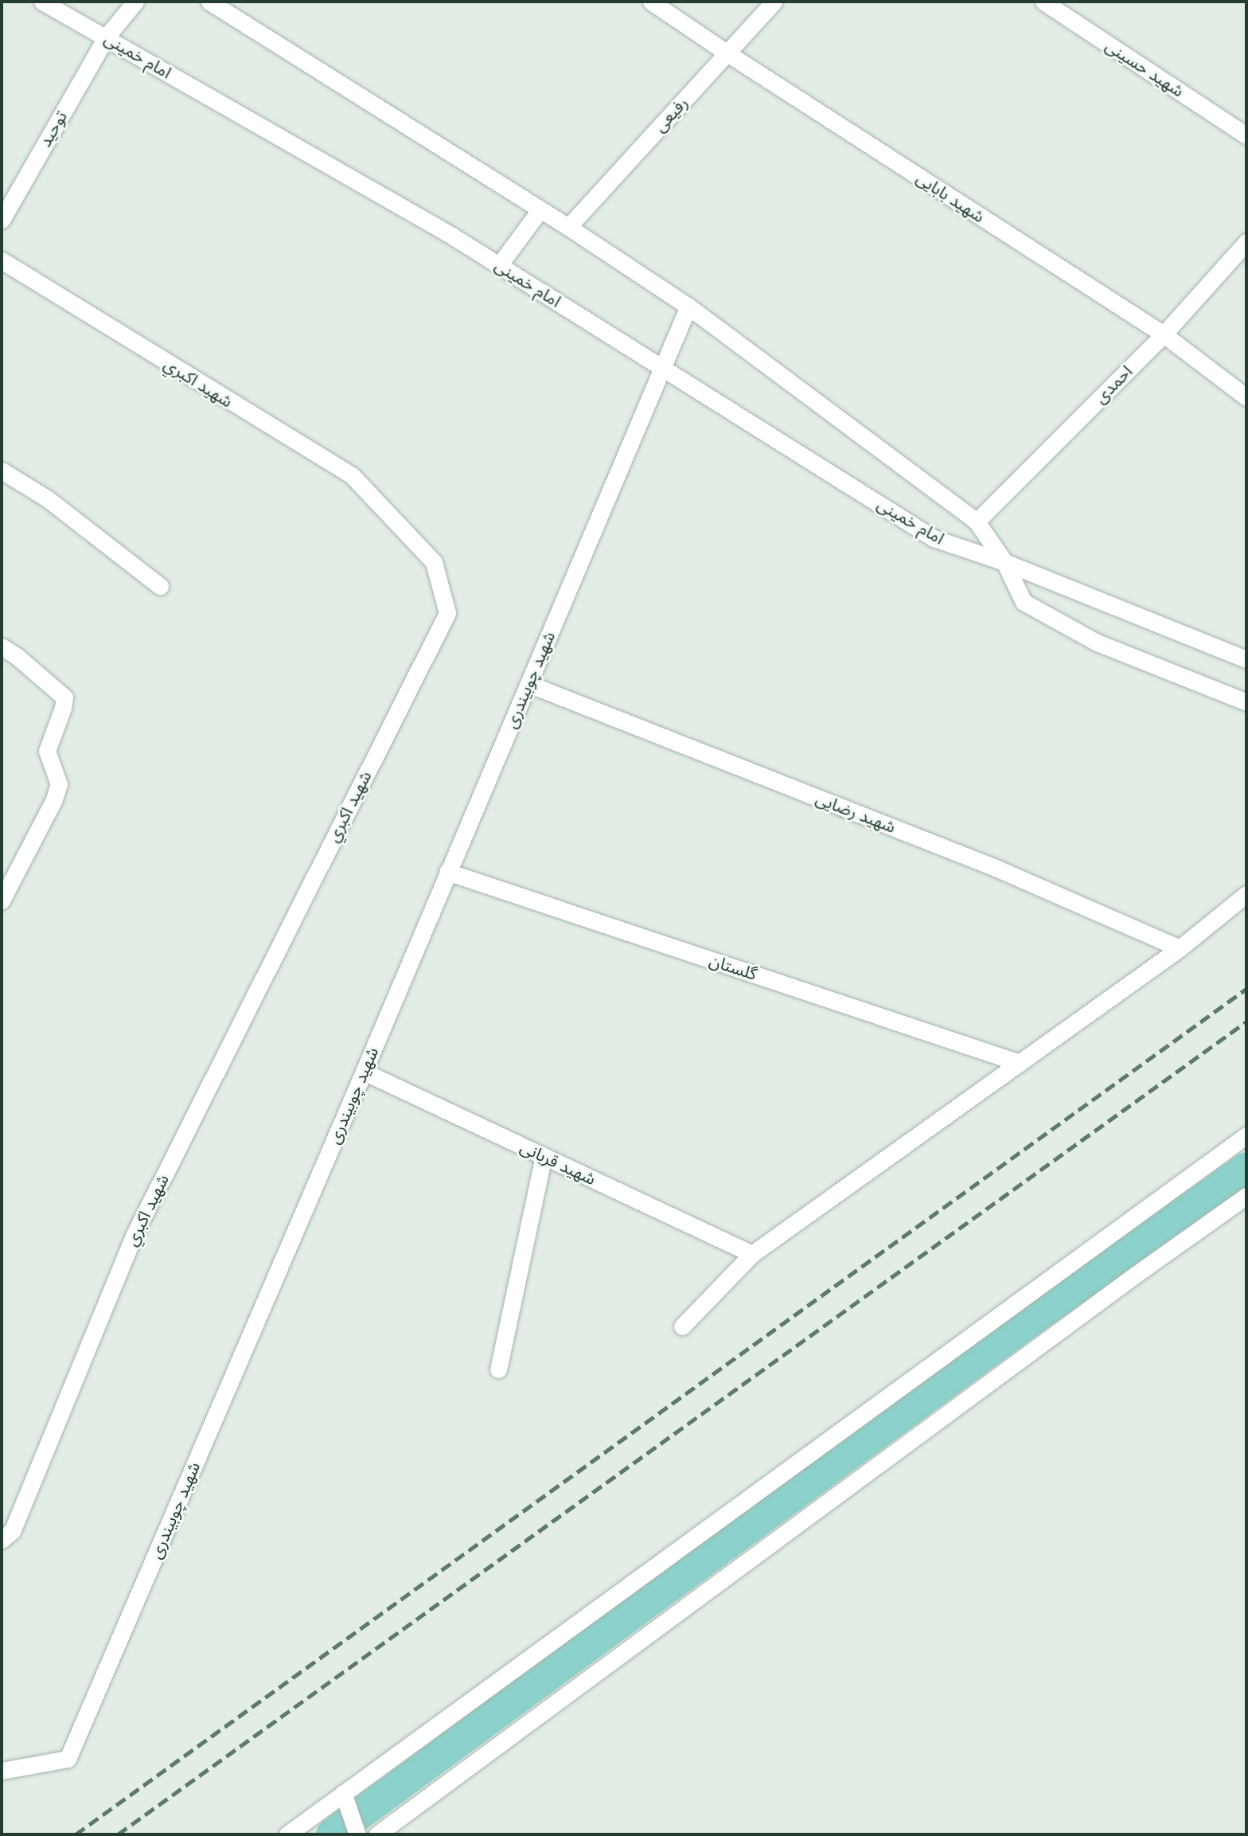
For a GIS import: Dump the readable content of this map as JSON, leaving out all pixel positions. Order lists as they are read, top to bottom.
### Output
{
  "streets": {
    "street": [
      "امام خمینی",
      "شهید حسینی",
      "رفیعی",
      "توحید",
      "شهید بابایی",
      "شهيد اکبري",
      "احمدی",
      "شهید چوبیندری",
      "شهید رضایی",
      "گلستان",
      "شهید قربانی"
    ]
  },
  "crossings": [
    ["امام خمینی", "رفیعی"],
    ["امام خمینی", "توحید"],
    ["امام خمینی", "احمدی"],
    ["امام خمینی", "شهید چوبیندری"],
    ["رفیعی", "شهید بابایی"],
    ["شهید بابایی", "احمدی"],
    ["شهید چوبیندری", "شهید رضایی"],
    ["شهید چوبیندری", "گلستان"],
    ["شهید چوبیندری", "شهید قربانی"]
  ]
}
